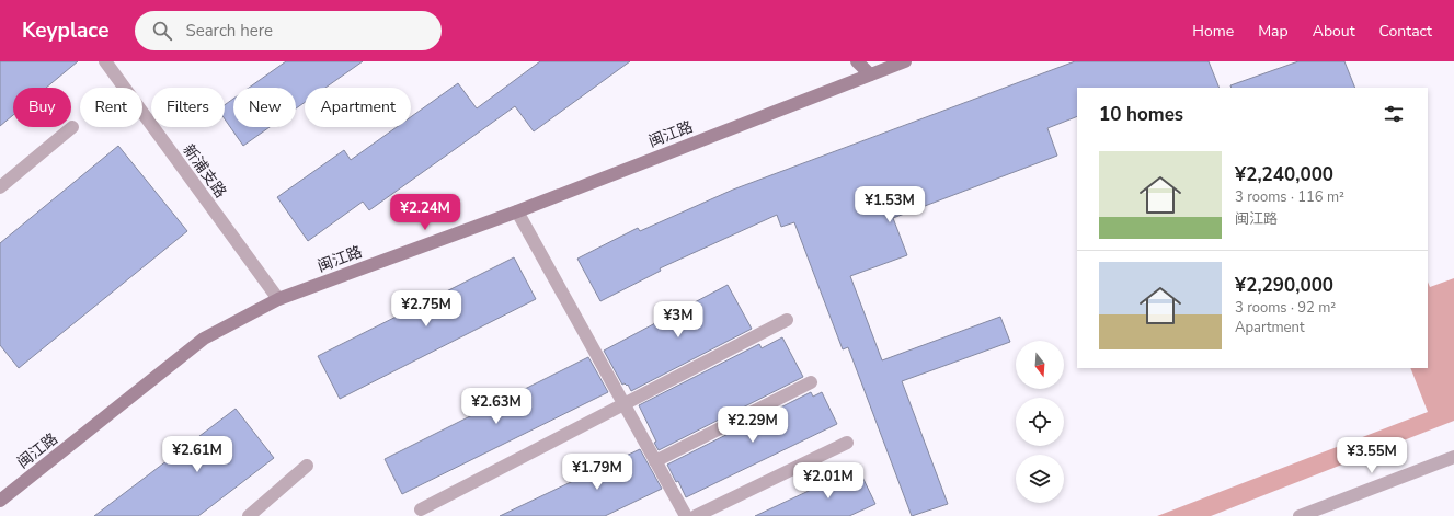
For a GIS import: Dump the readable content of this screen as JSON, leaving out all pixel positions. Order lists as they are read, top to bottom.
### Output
{
  "streets": {
    "street": ["闽江路", "新浦支路"]
  },
  "crossings": [
    ["闽江路", "新浦支路"]
  ],
  "north": "bottom",
  "page": {
    "header": "Keyplace",
    "search": "Search here",
    "nav": [
      "Home",
      "Map",
      "About",
      "Contact"
    ],
    "chip": [
      "Buy",
      "Rent",
      "Filters",
      "New",
      "Apartment"
    ],
    "heading": "10 homes",
    "list": [
      {
        "name": "¥2,240,000",
        "note": "3 rooms · 116 m² · 闽江路"
      },
      {
        "name": "¥2,290,000",
        "note": "3 rooms · 92 m² · Apartment"
      }
    ],
    "price": [
      "¥1.53M",
      "¥2.24M",
      "¥2.75M",
      "¥3M",
      "¥2.63M",
      "¥2.29M",
      "¥2.61M",
      "¥3.55M",
      "¥1.79M",
      "¥2.01M"
    ]
  }
}
